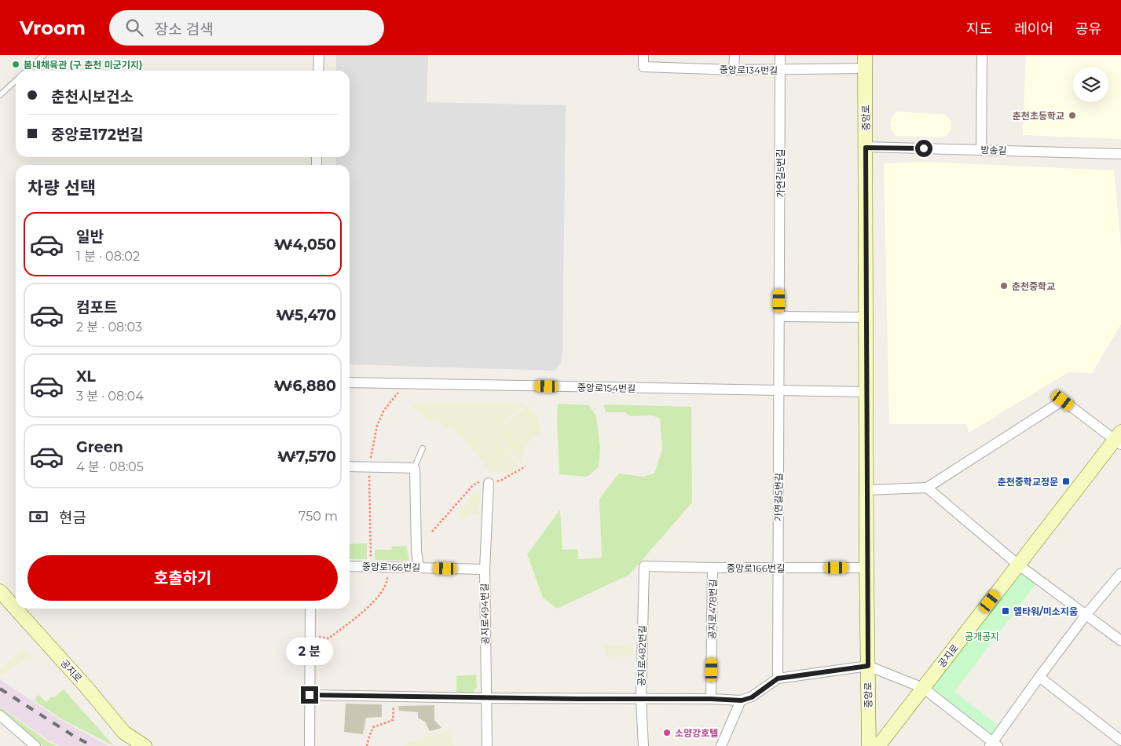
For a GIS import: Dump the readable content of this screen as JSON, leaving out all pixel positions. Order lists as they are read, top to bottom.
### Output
{
  "streets": {
    "street": [
      "중앙로134번길",
      "중앙로",
      "방송길",
      "가연길5번길",
      "중앙로154번길",
      "중앙로166번길",
      "공지로478번길",
      "공지로494번길",
      "공지로482번길",
      "공지로"
    ]
  },
  "crossings": [
    ["중앙로134번길", "중앙로"],
    ["중앙로134번길", "가연길5번길"],
    ["중앙로", "방송길"],
    ["중앙로", "중앙로154번길"],
    ["중앙로", "중앙로166번길"],
    ["가연길5번길", "중앙로154번길"],
    ["가연길5번길", "중앙로166번길"],
    ["중앙로166번길", "공지로478번길"],
    ["중앙로166번길", "공지로494번길"],
    ["중앙로166번길", "공지로482번길"]
  ],
  "parks": ["공개공지"],
  "places": {
    "other": [
      "봄내채육관 (구 춘천 미군기지)",
      "춘천초등학교",
      "춘천중학교",
      "소양강호텔"
    ],
    "transit": ["춘천중학교정문", "엘타워/미소지움"]
  },
  "page": {
    "header": "Vroom",
    "search": "장소 검색",
    "nav": ["지도", "레이어", "공유"],
    "banner": ["춘천시보건소", "중앙로172번길"],
    "heading": "차량 선택",
    "list": [
      {
        "name": "일반",
        "note": "1 분 · 08:02",
        "value": "₩4,050"
      },
      {
        "name": "컴포트",
        "note": "2 분 · 08:03",
        "value": "₩5,470"
      },
      {
        "name": "XL",
        "note": "3 분 · 08:04",
        "value": "₩6,880"
      },
      {
        "name": "Green",
        "note": "4 분 · 08:05",
        "value": "₩7,570"
      }
    ],
    "pay": ["현금", "750 m"],
    "buttons": "호출하기",
    "bubble": "2 분"
  }
}
